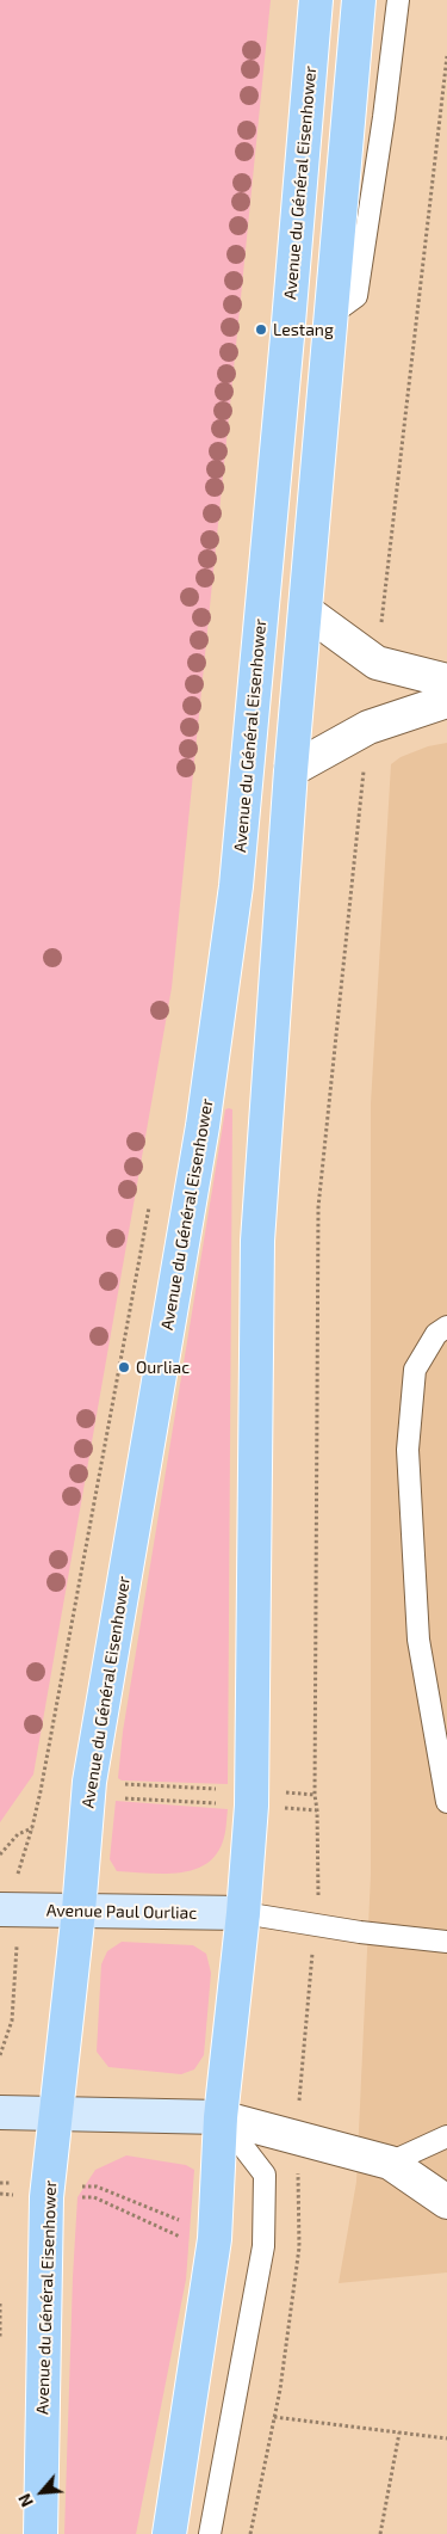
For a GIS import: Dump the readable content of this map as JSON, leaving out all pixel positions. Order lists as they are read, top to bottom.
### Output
{
  "streets": {
    "main road": ["Avenue du Général Eisenhower", "Avenue Paul Ourliac"]
  },
  "crossings": [
    ["Avenue du Général Eisenhower", "Avenue Paul Ourliac"]
  ],
  "places": ["Lestang", "Ourliac"],
  "north": "bottom left"
}
